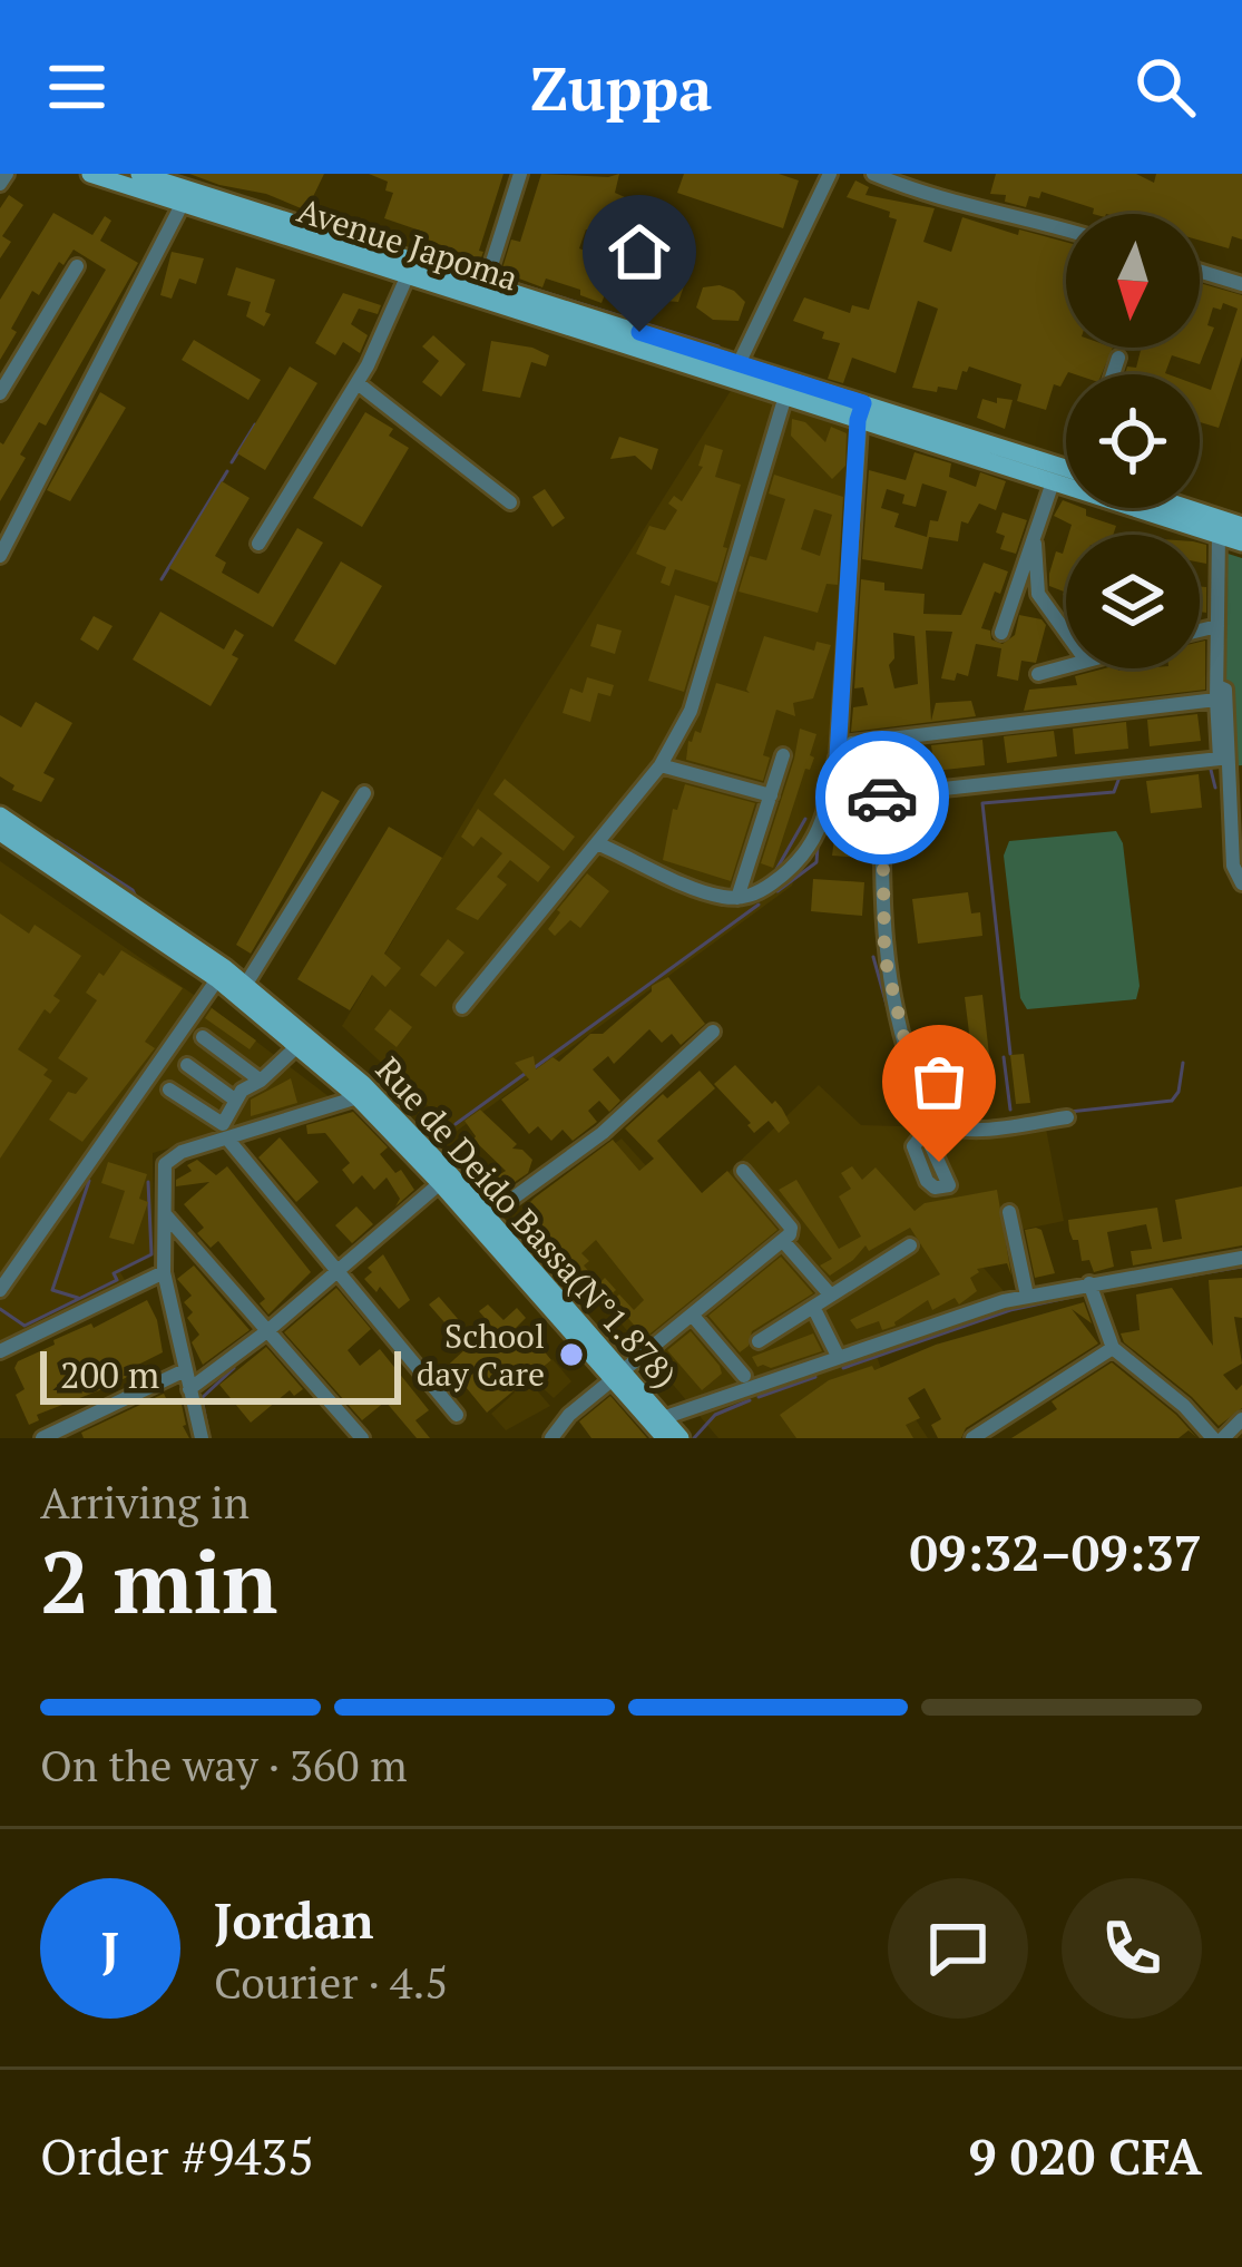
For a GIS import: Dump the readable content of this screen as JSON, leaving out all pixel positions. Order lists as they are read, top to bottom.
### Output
{
  "streets": {
    "main road": ["Avenue Japoma", "Rue de Deido Bassa(N°1.878)"]
  },
  "places": ["School day Care"],
  "scale_bar": "200 m",
  "north": "bottom",
  "page": {
    "header": "Zuppa",
    "scale": "200 m",
    "heading": ["2 min", "Arriving in", "09:32–09:37"],
    "panel": [
      "Jordan",
      "Courier · 4.5",
      "Order #9435",
      "9 020 CFA"
    ],
    "bar": "On the way · 360 m",
    "round": "J"
  }
}
